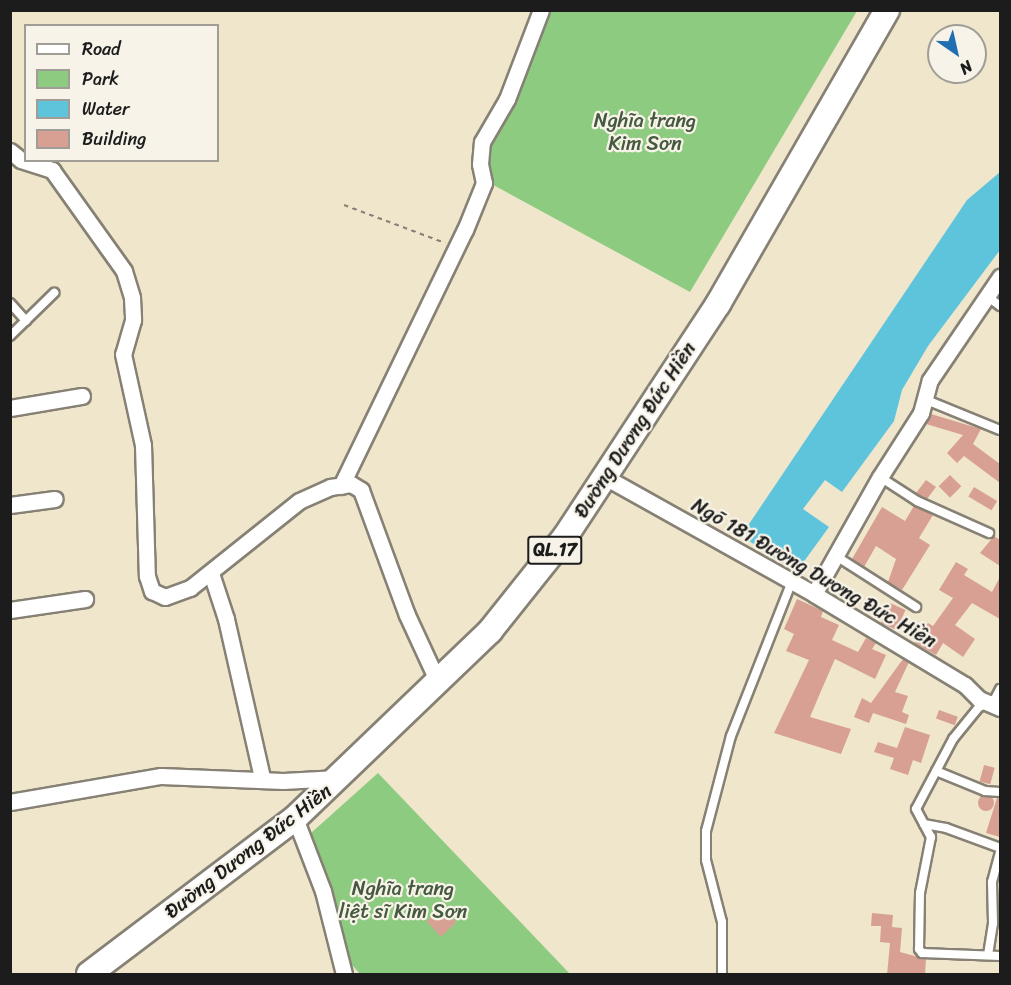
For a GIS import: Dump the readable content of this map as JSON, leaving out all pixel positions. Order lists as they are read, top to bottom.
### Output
{
  "streets": {
    "highway": ["Đường Dương Đức Hiền", "QL.17"],
    "street": ["Ngõ 181 Đường Dương Đức Hiền"]
  },
  "crossings": [
    ["Đường Dương Đức Hiền", "Ngõ 181 Đường Dương Đức Hiền"]
  ],
  "parks": ["Nghĩa trang Kim Sơn", "Nghĩa trang liệt sĩ Kim Sơn"],
  "legend": [
    "Road",
    "Park",
    "Water",
    "Building"
  ],
  "north": "bottom right"
}
